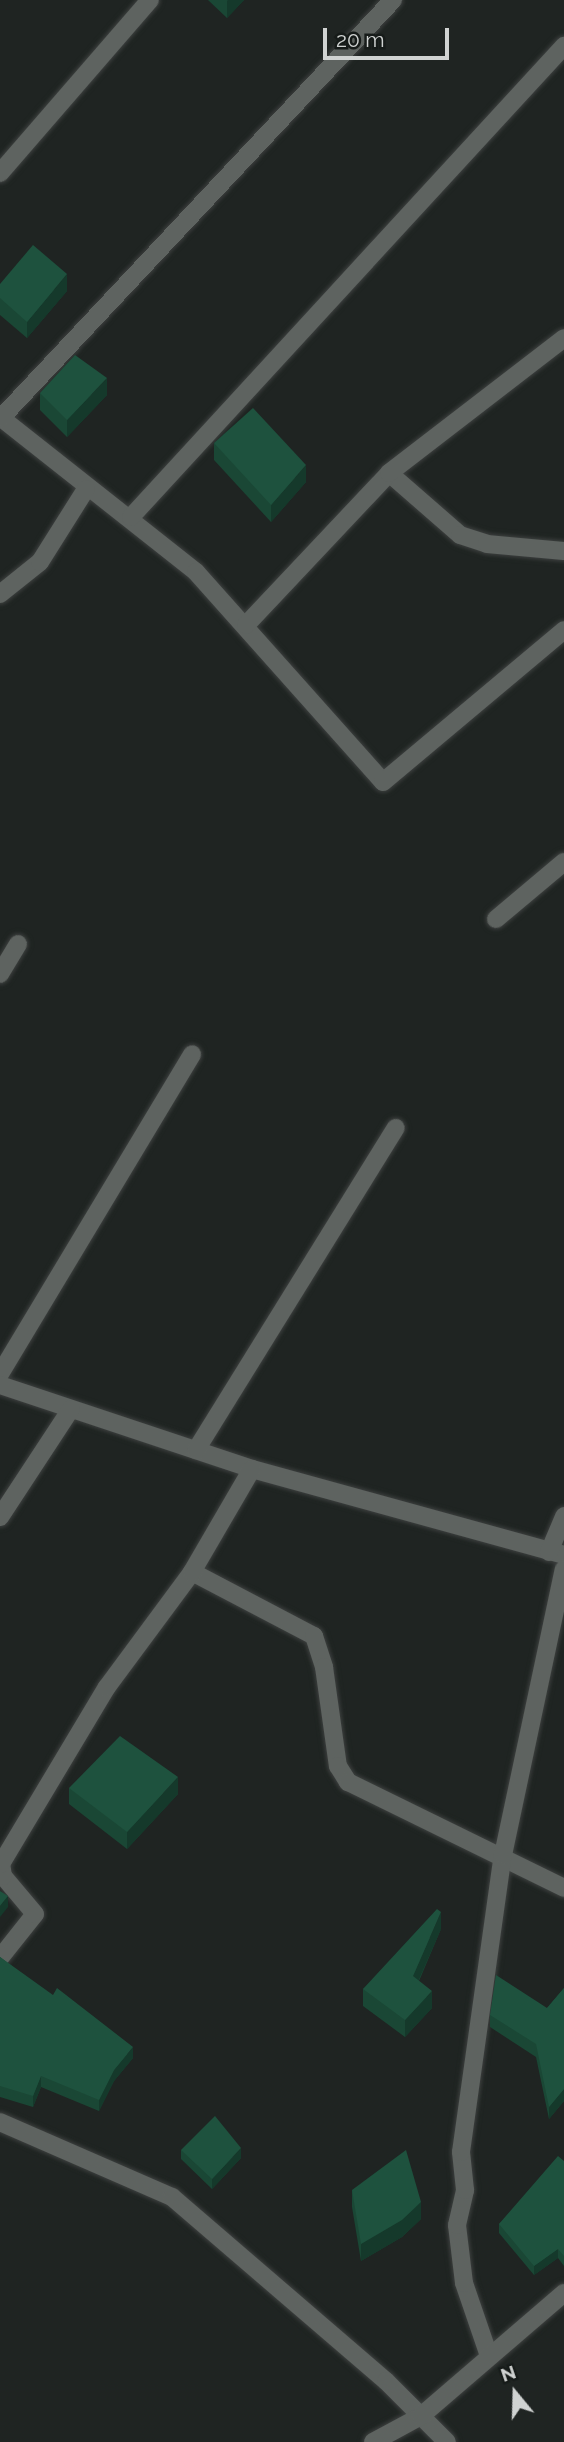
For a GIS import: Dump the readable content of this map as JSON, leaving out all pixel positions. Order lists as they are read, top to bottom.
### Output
{
  "scale_bar": "20 m",
  "north": "top"
}
